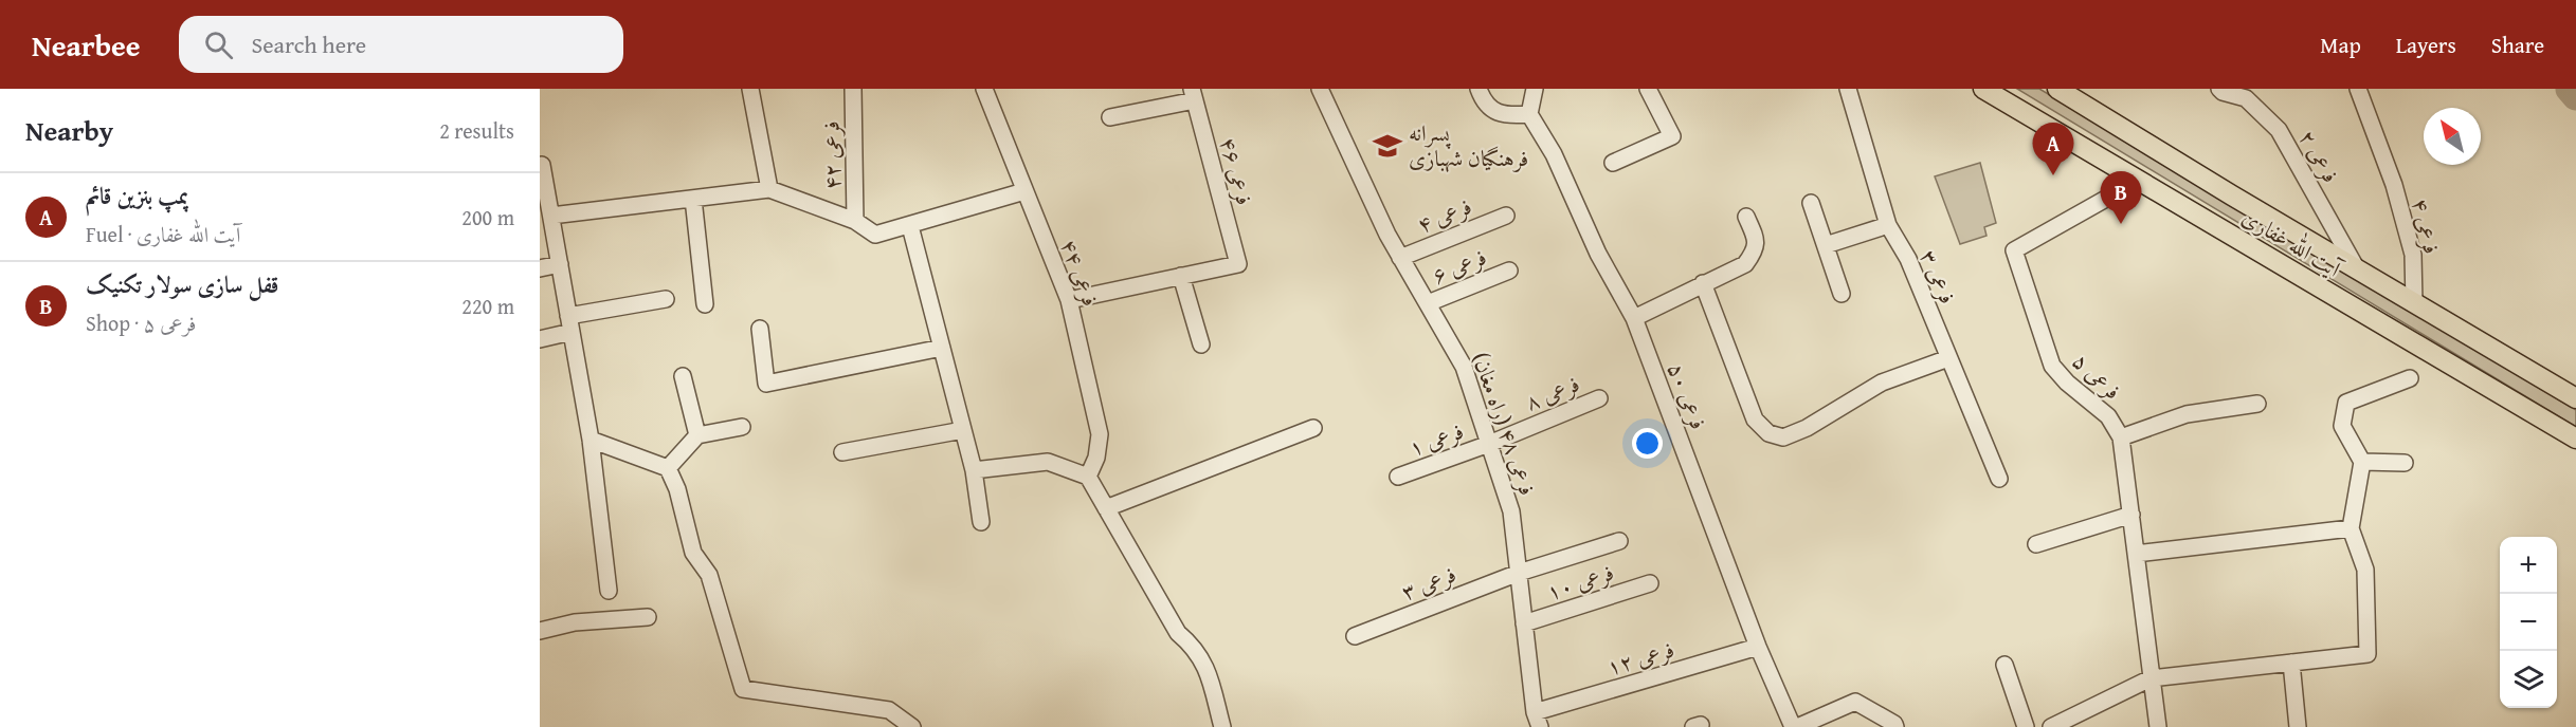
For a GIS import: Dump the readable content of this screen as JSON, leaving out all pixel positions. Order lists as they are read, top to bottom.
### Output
{
  "streets": {
    "main road": ["آیت الله غفاری"],
    "street": [
      "فرعی ۴۲",
      "فرعی ۲",
      "فرعی ۴۶",
      "فرعی ۴",
      "فرعی ۶",
      "فرعی ۴۴",
      "فرعی ۳",
      "فرعی ۵",
      "فرعی ۸",
      "فرعی ۵۰",
      "فرعی ۴۸ (راه مغان)",
      "فرعی ۱",
      "فرعی ۱۰",
      "فرعی ۱۲"
    ]
  },
  "crossings": [
    ["فرعی ۲", "آیت الله غفاری"],
    ["فرعی ۴", "آیت الله غفاری"],
    ["فرعی ۴", "فرعی ۴۸ (راه مغان)"],
    ["آیت الله غفاری", "فرعی ۵"],
    ["فرعی ۶", "فرعی ۴۸ (راه مغان)"],
    ["فرعی ۳", "فرعی ۴۸ (راه مغان)"],
    ["فرعی ۸", "فرعی ۴۸ (راه مغان)"],
    ["فرعی ۸", "فرعی ۱"],
    ["فرعی ۵۰", "فرعی ۱۲"],
    ["فرعی ۴۸ (راه مغان)", "فرعی ۱"],
    ["فرعی ۴۸ (راه مغان)", "فرعی ۱۰"],
    ["فرعی ۴۸ (راه مغان)", "فرعی ۱۲"]
  ],
  "places": {
    "school or university": ["پسرانه فرهنگیان شهبازی"]
  },
  "north": "top left",
  "page": {
    "header": "Nearbee",
    "search": "Search here",
    "nav": ["Map", "Layers", "Share"],
    "heading": ["Nearby", "2 results"],
    "pins": ["A", "B"],
    "list": [
      {
        "mark": "A",
        "name": "پمپ بنزین قائم",
        "note": "Fuel · آیت الله غفاری",
        "value": "200 m"
      },
      {
        "mark": "B",
        "name": "قفل سازی سولار تکنیک",
        "note": "Shop · فرعی ۵",
        "value": "220 m"
      }
    ],
    "map_buttons": ["+", "−"]
  }
}
